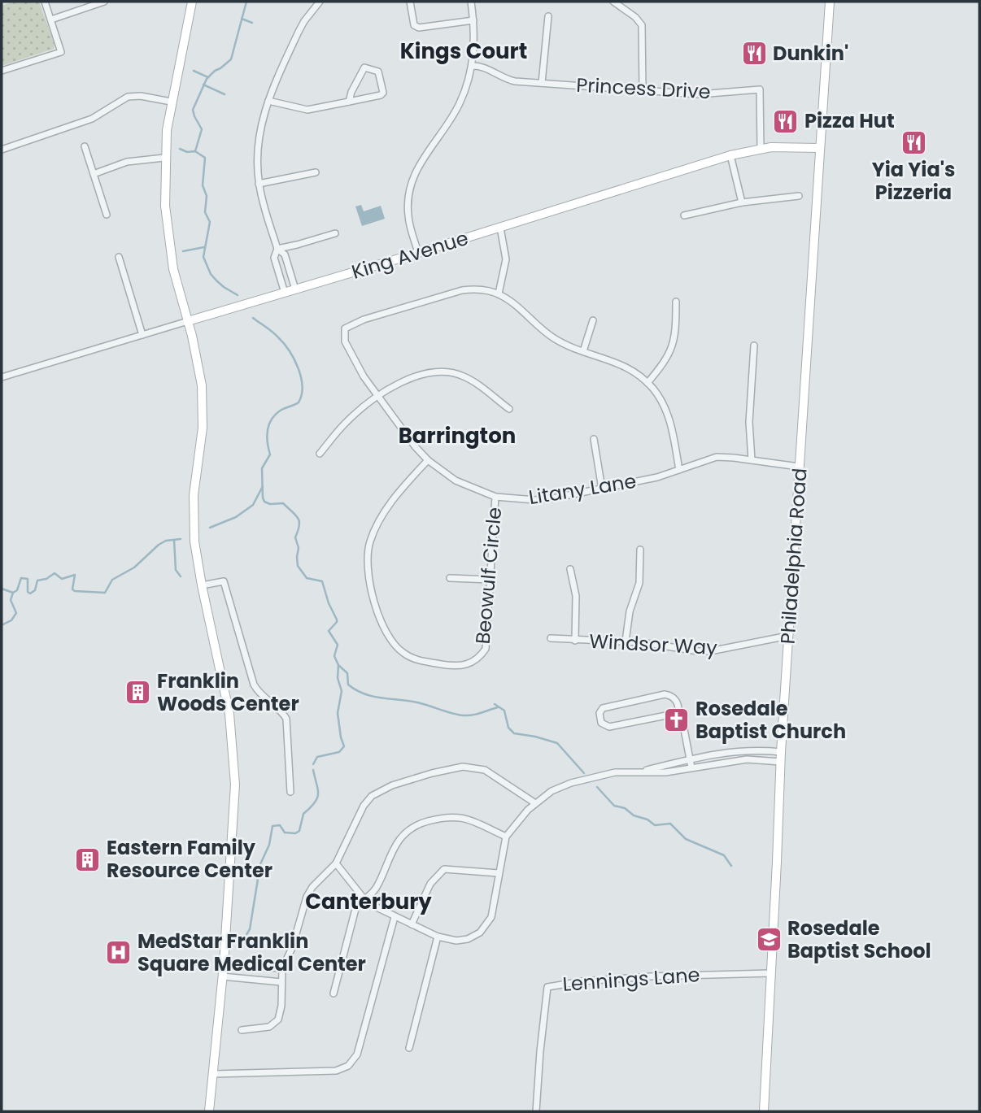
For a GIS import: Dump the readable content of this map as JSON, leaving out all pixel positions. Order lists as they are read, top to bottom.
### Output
{
  "streets": {
    "street": [
      "Princess Drive",
      "King Avenue",
      "Litany Lane",
      "Philadelphia Road",
      "Beowulf Circle",
      "Windsor Way",
      "Lennings Lane"
    ]
  },
  "crossings": [
    ["Princess Drive", "King Avenue"],
    ["King Avenue", "Philadelphia Road"],
    ["Litany Lane", "Philadelphia Road"],
    ["Litany Lane", "Beowulf Circle"],
    ["Philadelphia Road", "Windsor Way"],
    ["Philadelphia Road", "Lennings Lane"]
  ],
  "districts": ["Kings Court", "Barrington", "Canterbury"],
  "places": {
    "restaurant": ["Dunkin'", "Pizza Hut", "Yia Yia's Pizzeria"],
    "building": ["Franklin Woods Center", "Eastern Family Resource Center"],
    "church": ["Rosedale Baptist Church"],
    "school or university": ["Rosedale Baptist School"],
    "hospital": ["MedStar Franklin Square Medical Center"]
  }
}
